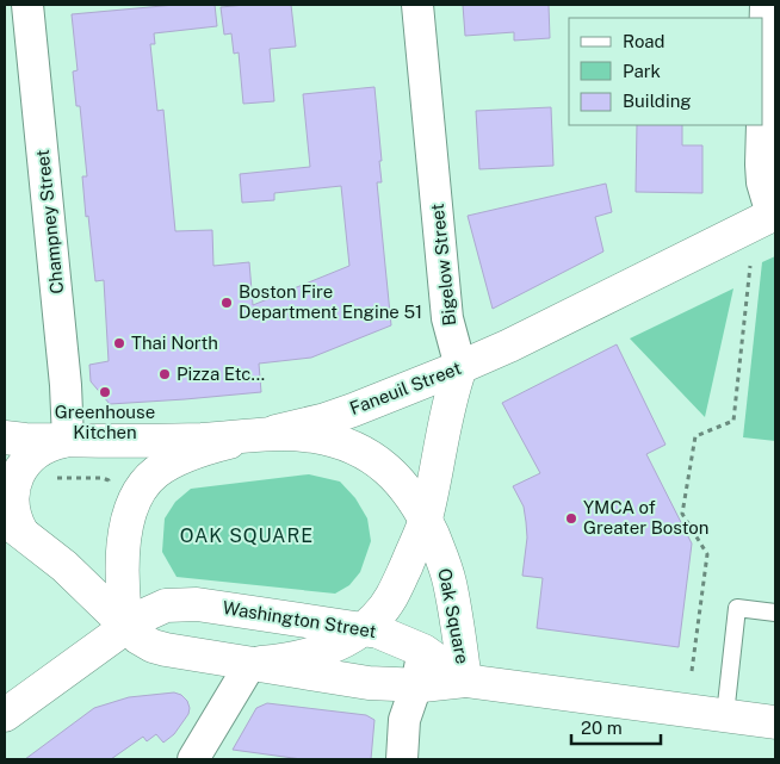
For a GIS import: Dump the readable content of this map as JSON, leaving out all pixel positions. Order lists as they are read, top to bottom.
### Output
{
  "streets": {
    "main road": ["Faneuil Street", "Oak Square", "Washington Street"],
    "street": ["Champney Street", "Bigelow Street"]
  },
  "crossings": [
    ["Champney Street", "Faneuil Street"],
    ["Bigelow Street", "Faneuil Street"],
    ["Faneuil Street", "Oak Square"],
    ["Oak Square", "Washington Street"]
  ],
  "districts": ["OAK SQUARE"],
  "places": [
    "Boston Fire Department Engine 51",
    "Thai North",
    "Pizza Etc...",
    "Greenhouse Kitchen",
    "YMCA of Greater Boston"
  ],
  "legend": ["Road", "Park", "Building"],
  "scale_bar": "20 m"
}
